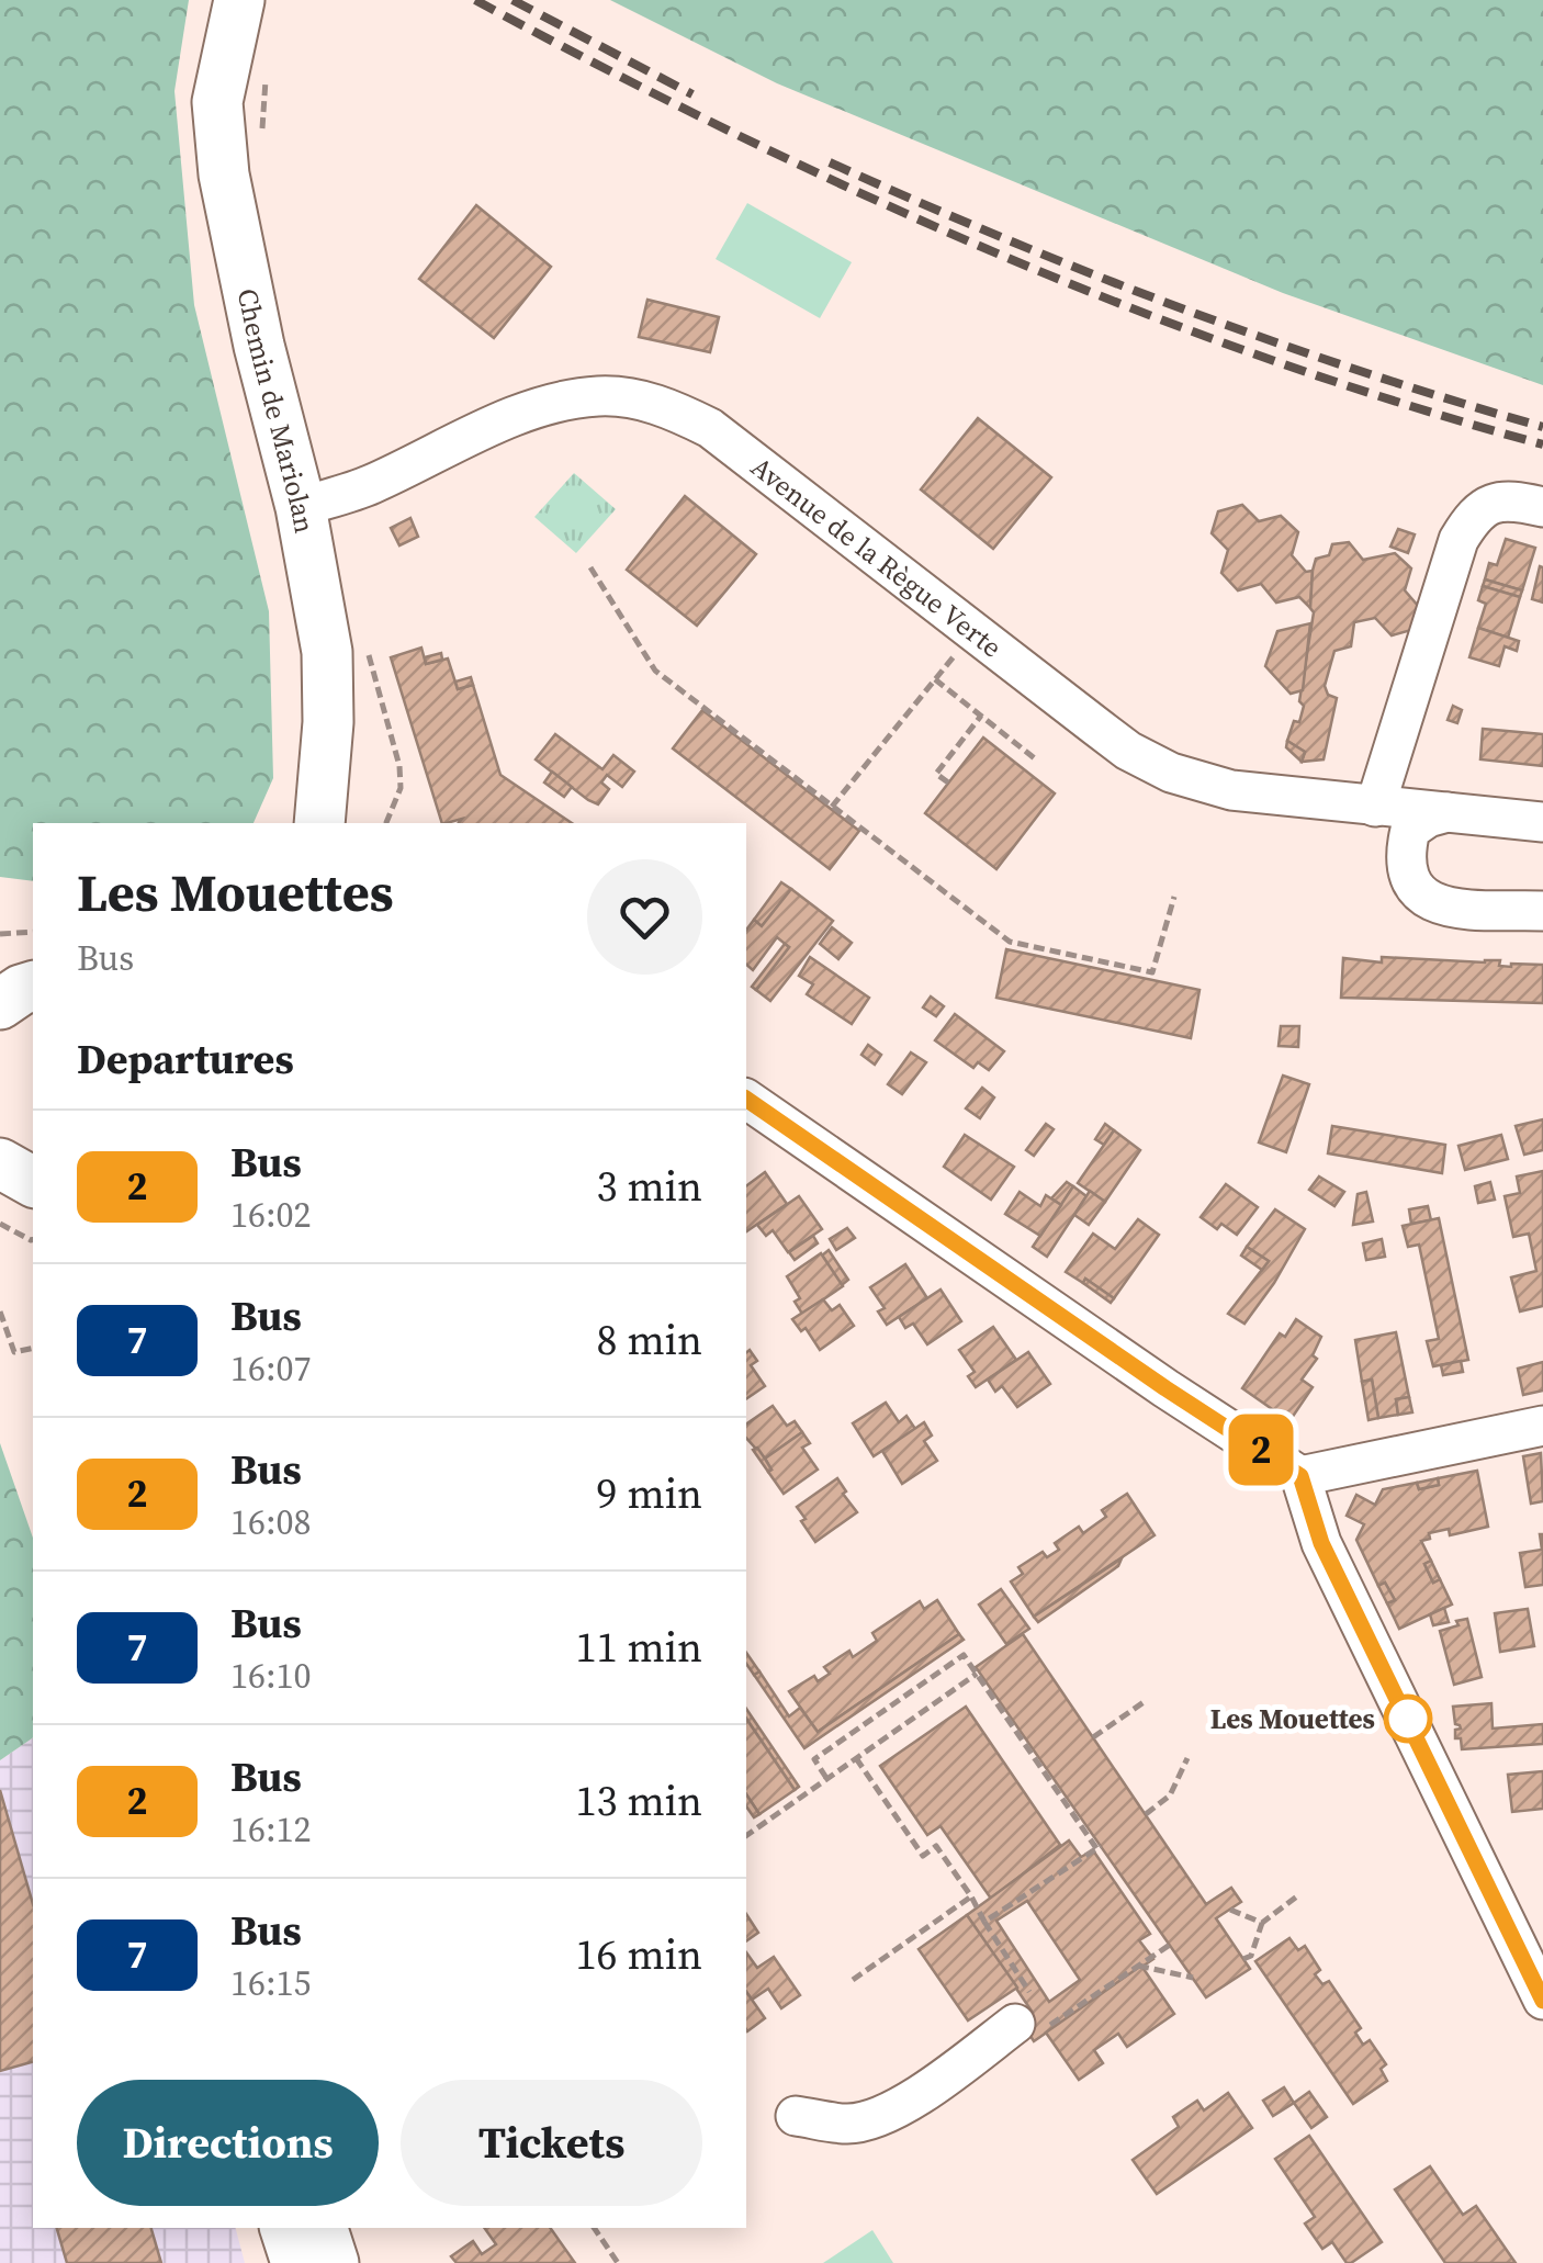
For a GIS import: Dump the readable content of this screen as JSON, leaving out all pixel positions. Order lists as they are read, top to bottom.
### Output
{
  "streets": {
    "main road": ["Chemin de Mariolan"],
    "street": ["Avenue de la Règue Verte"]
  },
  "crossings": [
    ["Chemin de Mariolan", "Avenue de la Règue Verte"]
  ],
  "places": ["Les Mouettes"],
  "lines": ["bus line 2"],
  "page": {
    "on_map": "2",
    "heading": [
      ["Les Mouettes", "Bus"],
      "Departures"
    ],
    "list": [
      {
        "mark": "2",
        "name": "Bus",
        "note": "16:02",
        "value": "3 min"
      },
      {
        "mark": "7",
        "name": "Bus",
        "note": "16:07",
        "value": "8 min"
      },
      {
        "mark": "2",
        "name": "Bus",
        "note": "16:08",
        "value": "9 min"
      },
      {
        "mark": "7",
        "name": "Bus",
        "note": "16:10",
        "value": "11 min"
      },
      {
        "mark": "2",
        "name": "Bus",
        "note": "16:12",
        "value": "13 min"
      },
      {
        "mark": "7",
        "name": "Bus",
        "note": "16:15",
        "value": "16 min"
      }
    ],
    "buttons": ["Directions", "Tickets"]
  }
}
